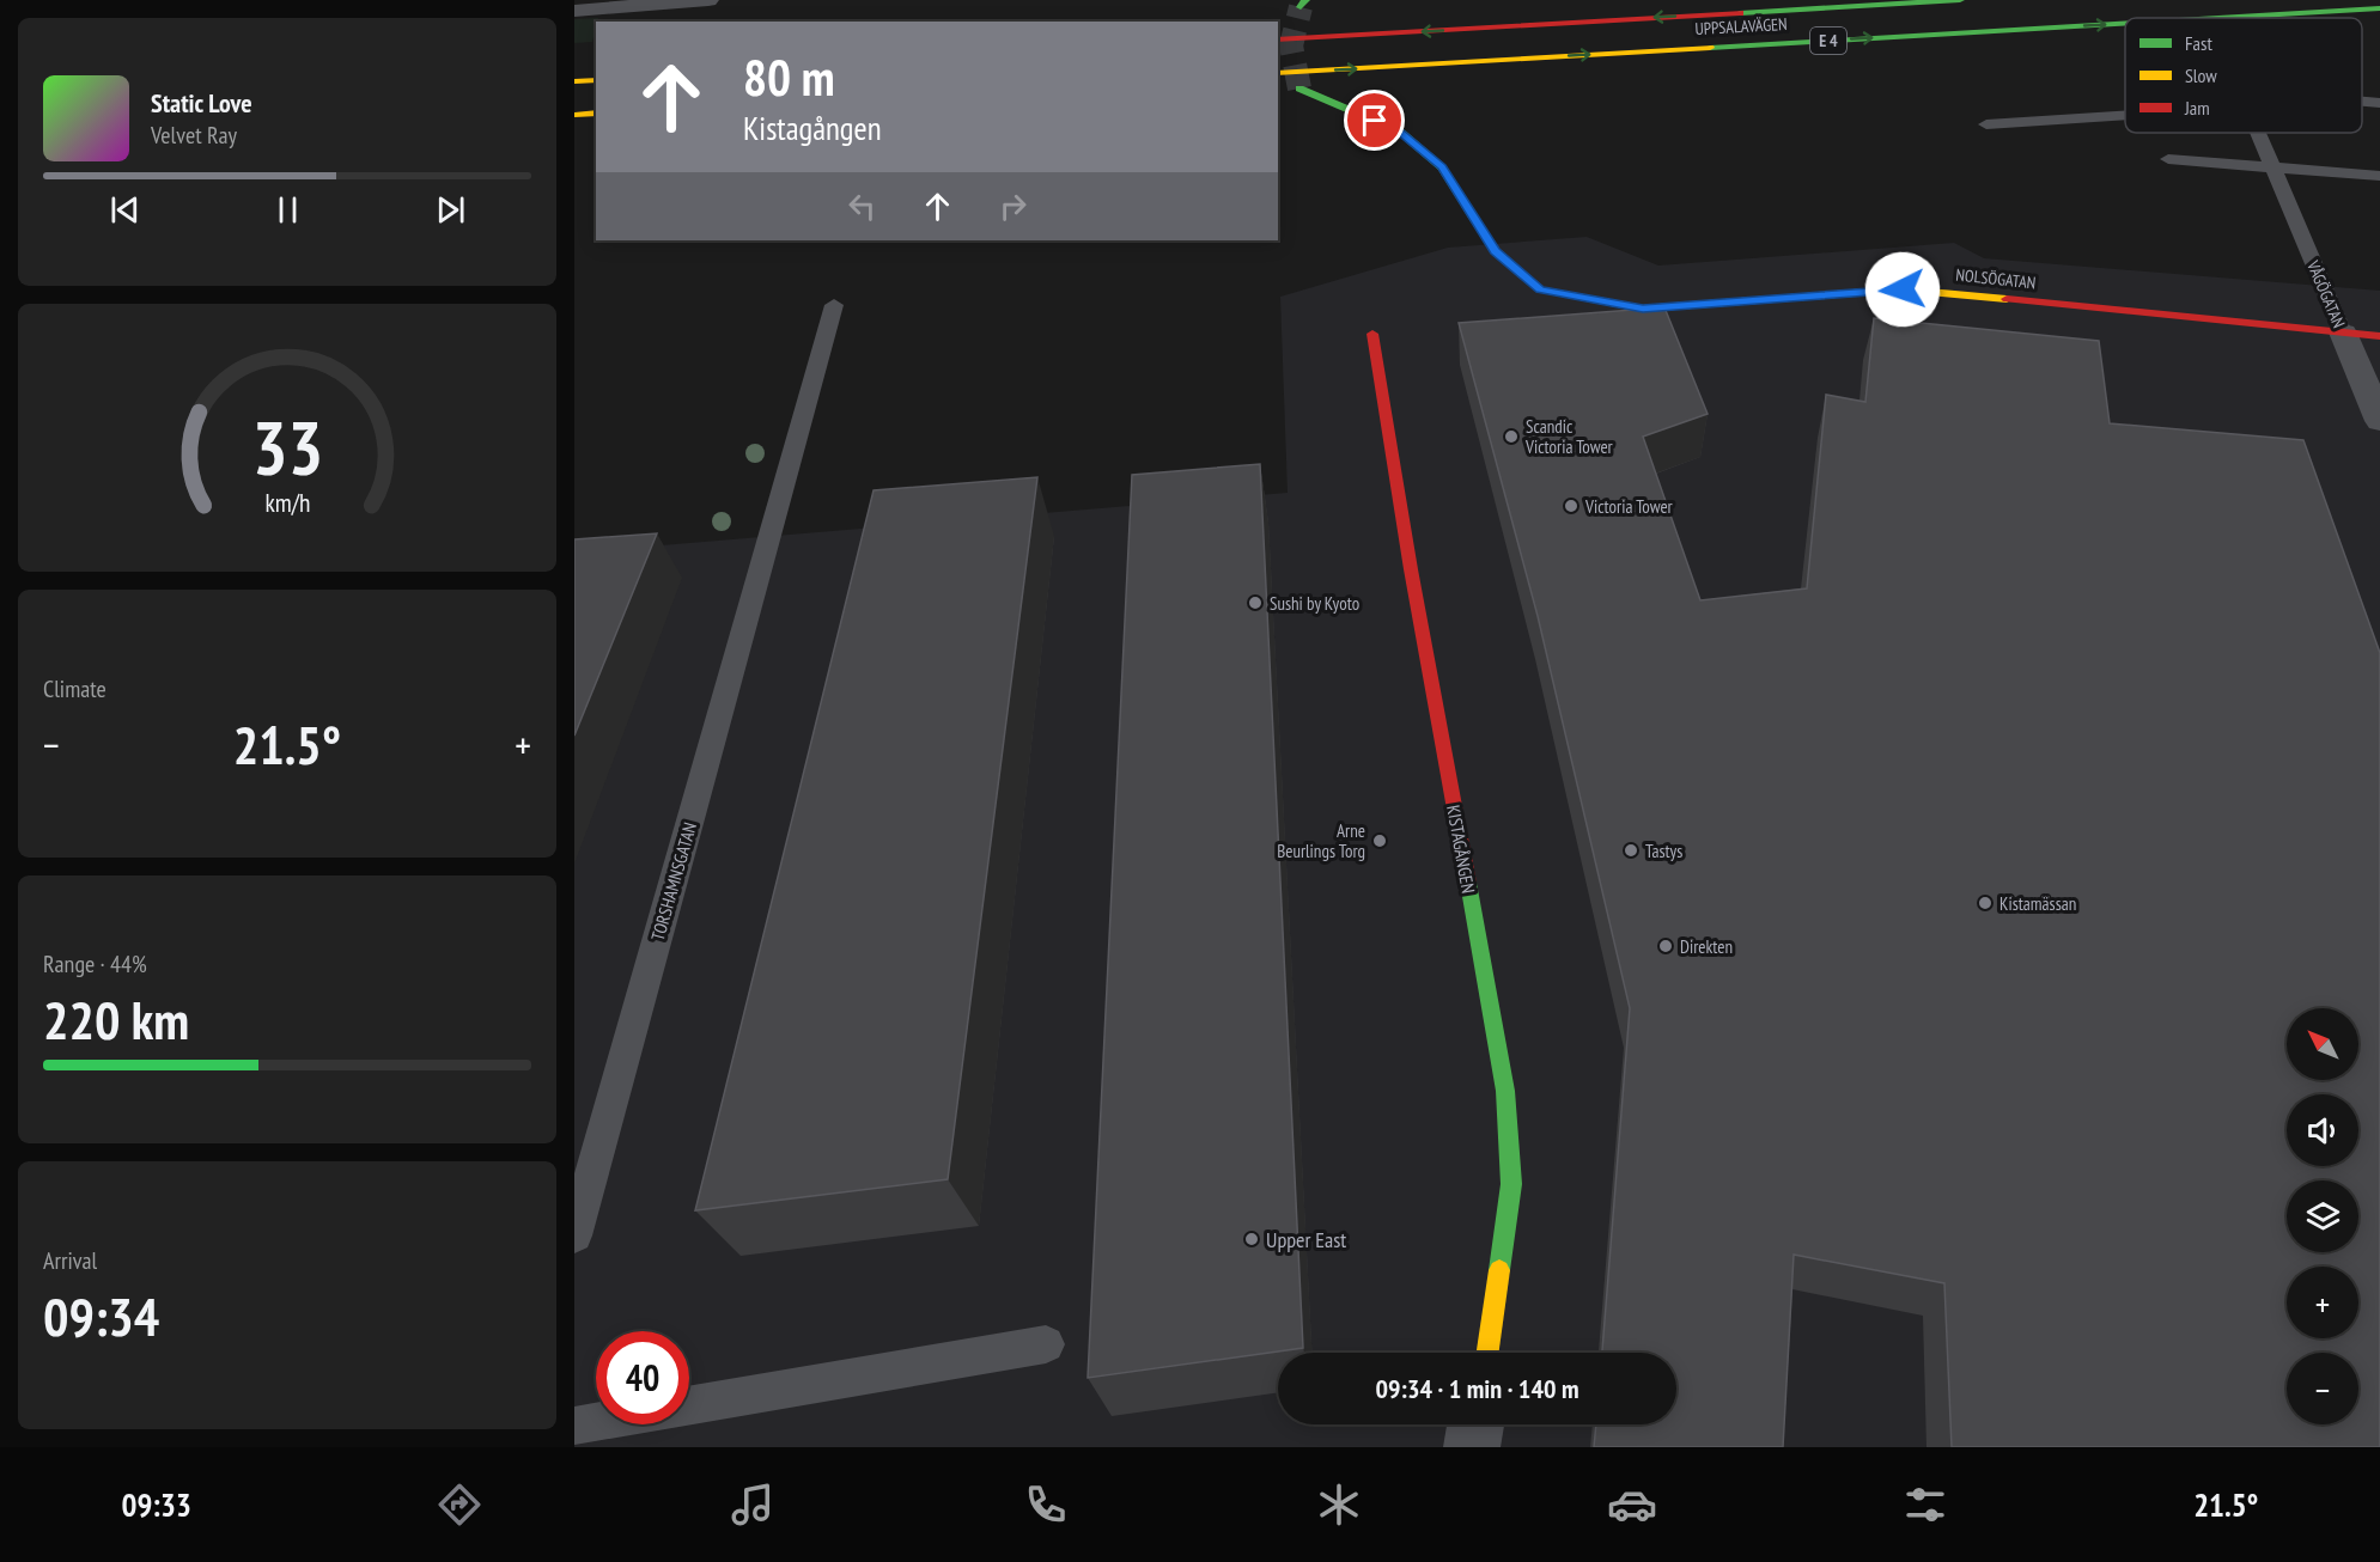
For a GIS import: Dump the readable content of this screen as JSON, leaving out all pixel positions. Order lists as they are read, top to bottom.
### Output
{
  "streets": {
    "main road": [
      "UPPSALAVÄGEN",
      "E 4",
      "NOLSÖGATAN",
      "KISTAGÅNGEN"
    ],
    "street": ["VÅGÖGATAN"],
    "lane": ["TORSHAMNSGATAN"]
  },
  "crossings": [
    ["NOLSÖGATAN", "VÅGÖGATAN"]
  ],
  "places": [
    "Scandic Victoria Tower",
    "Victoria Tower",
    "Sushi by Kyoto",
    "Arne Beurlings Torg",
    "Tastys",
    "Kistamässan",
    "Direkten",
    "Upper East"
  ],
  "legend": ["Fast", "Slow", "Jam"],
  "north": "top left",
  "page": {
    "turn": ["80 m", "Kistagången"],
    "song": ["Static Love", "Velvet Ray"],
    "tile": [
      "Climate",
      ["Range · 44%", "220 km"],
      ["Arrival", "09:34"]
    ],
    "heat": ["−", "21.5°", "+"],
    "map_buttons": ["+", "−"],
    "limit": "40",
    "trip": "09:34 · 1 min · 140 m",
    "tabs": ["09:33", "21.5°"],
    "gauge": ["33", "km/h"]
  }
}
